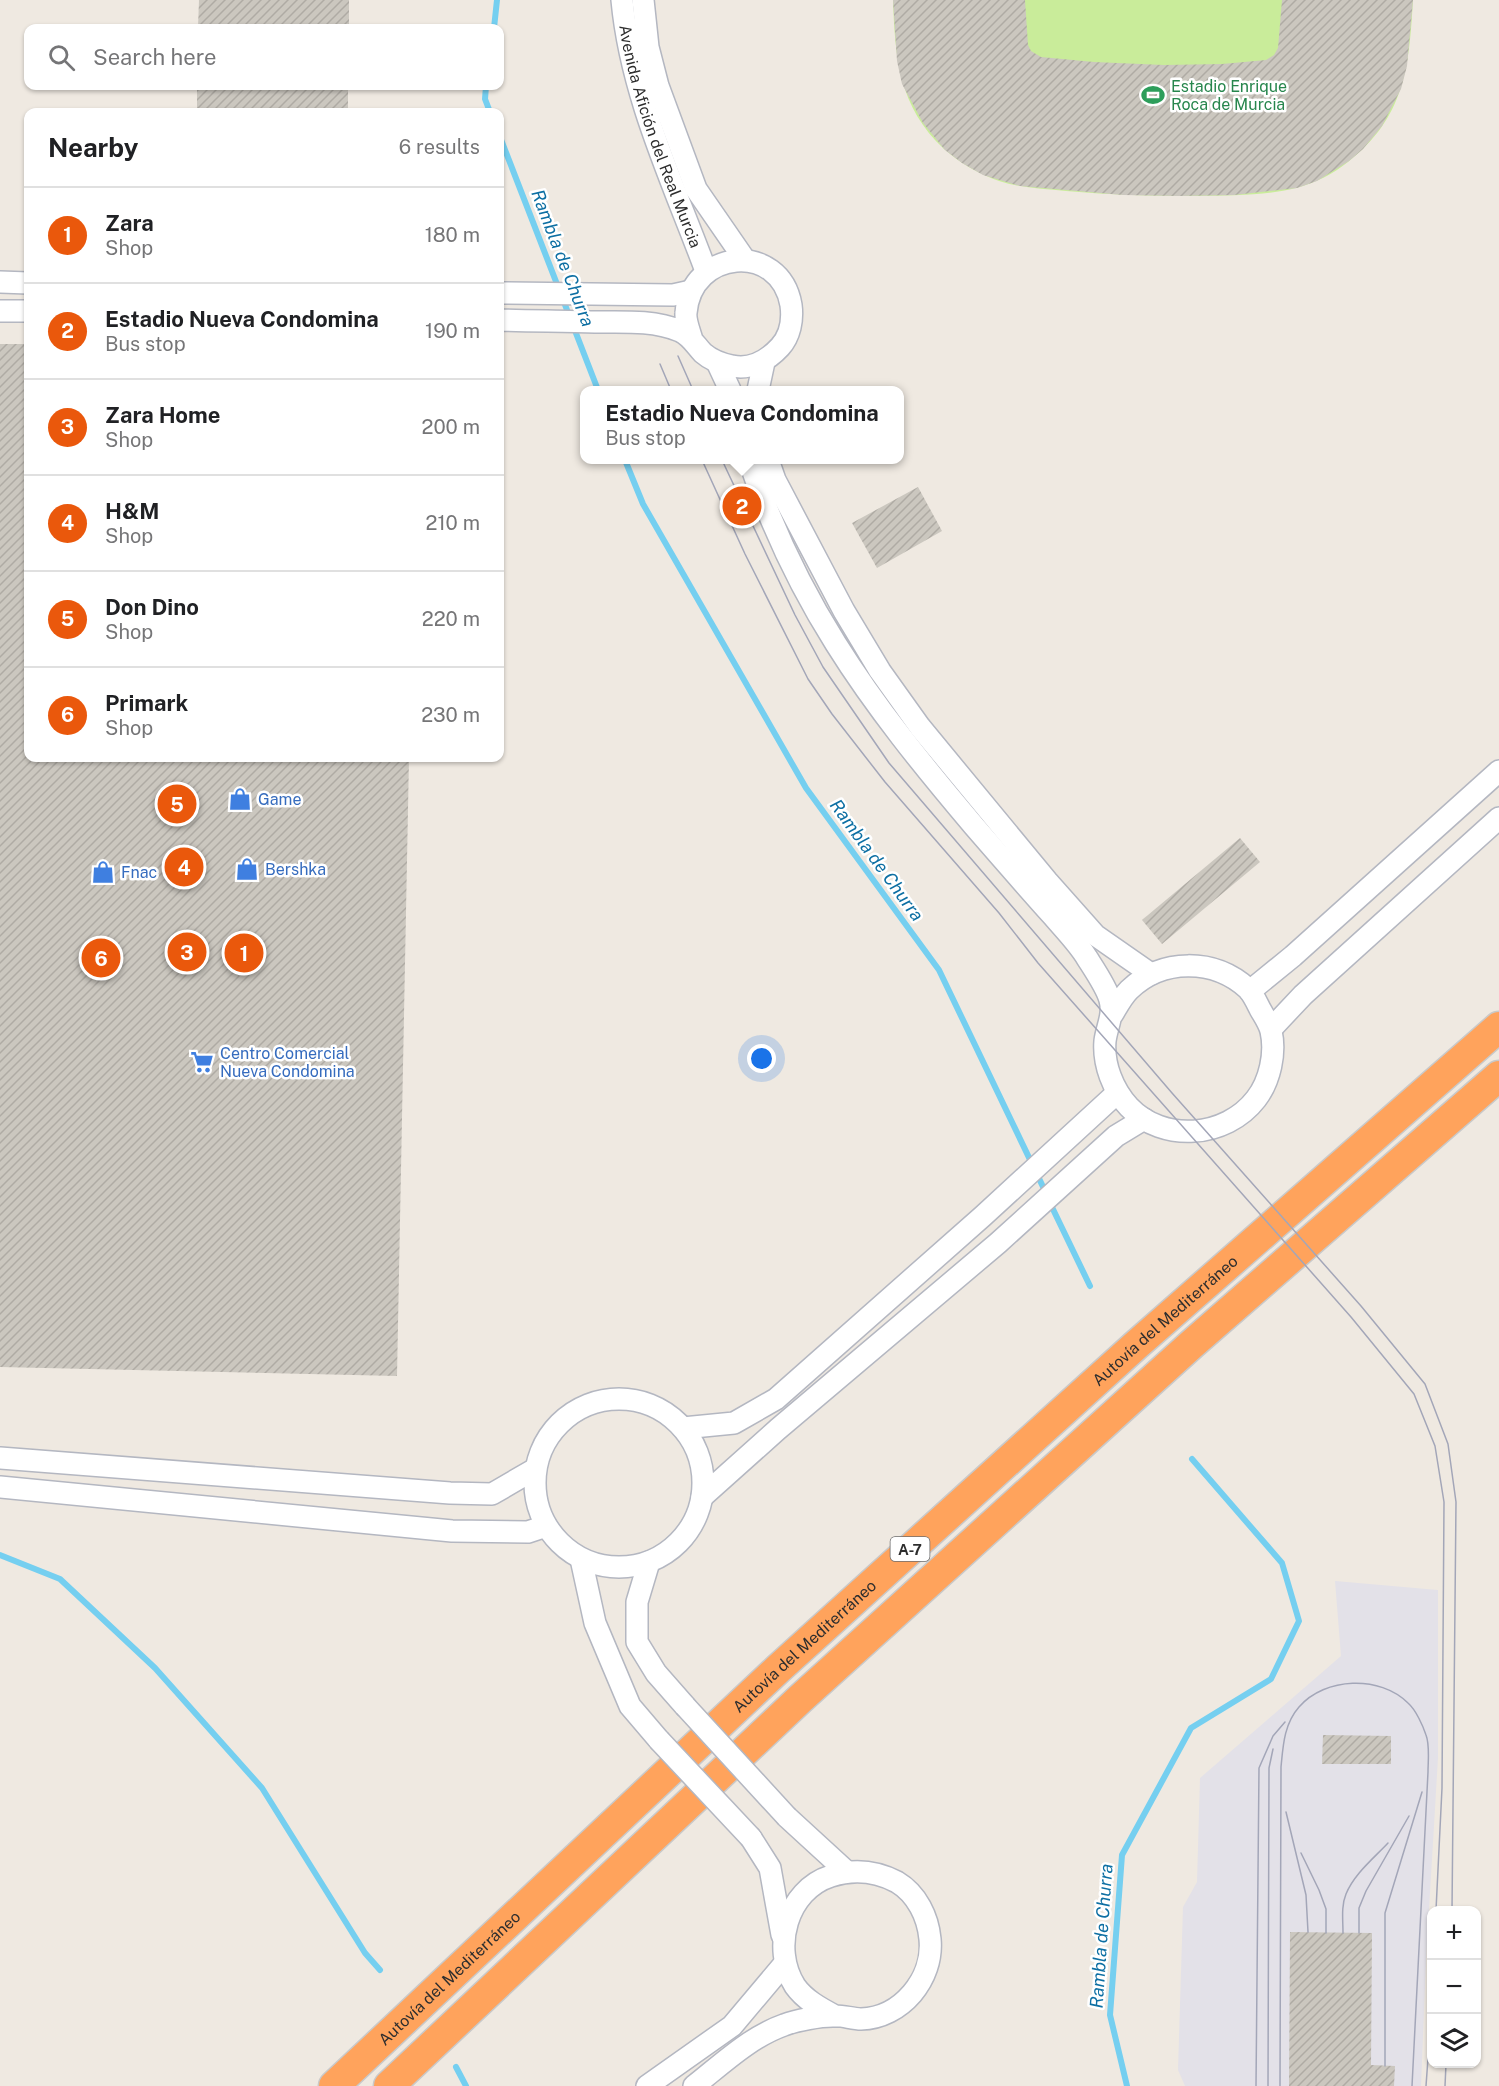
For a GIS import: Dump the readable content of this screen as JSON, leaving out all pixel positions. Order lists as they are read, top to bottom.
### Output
{
  "streets": {
    "highway": ["Autovía del Mediterráneo", "A-7"],
    "street": ["Avenida Afición del Real Murcia"]
  },
  "water": ["Rambla de Churra"],
  "places": {
    "sports": ["Estadio Enrique Roca de Murcia"],
    "shop": ["Game", "Bershka", "Fnac"],
    "supermarket": ["Centro Comercial Nueva Condomina"]
  },
  "page": {
    "search": "Search here",
    "heading": ["Nearby", "6 results"],
    "list": [
      {
        "mark": "1",
        "name": "Zara",
        "note": "Shop",
        "value": "180 m"
      },
      {
        "mark": "2",
        "name": "Estadio Nueva Condomina",
        "note": "Bus stop",
        "value": "190 m"
      },
      {
        "mark": "3",
        "name": "Zara Home",
        "note": "Shop",
        "value": "200 m"
      },
      {
        "mark": "4",
        "name": "H&M",
        "note": "Shop",
        "value": "210 m"
      },
      {
        "mark": "5",
        "name": "Don Dino",
        "note": "Shop",
        "value": "220 m"
      },
      {
        "mark": "6",
        "name": "Primark",
        "note": "Shop",
        "value": "230 m"
      }
    ],
    "popup": ["Estadio Nueva Condomina", "Bus stop"],
    "pins": [
      "2",
      "5",
      "4",
      "3",
      "1",
      "6"
    ],
    "map_buttons": ["+", "−"]
  }
}
